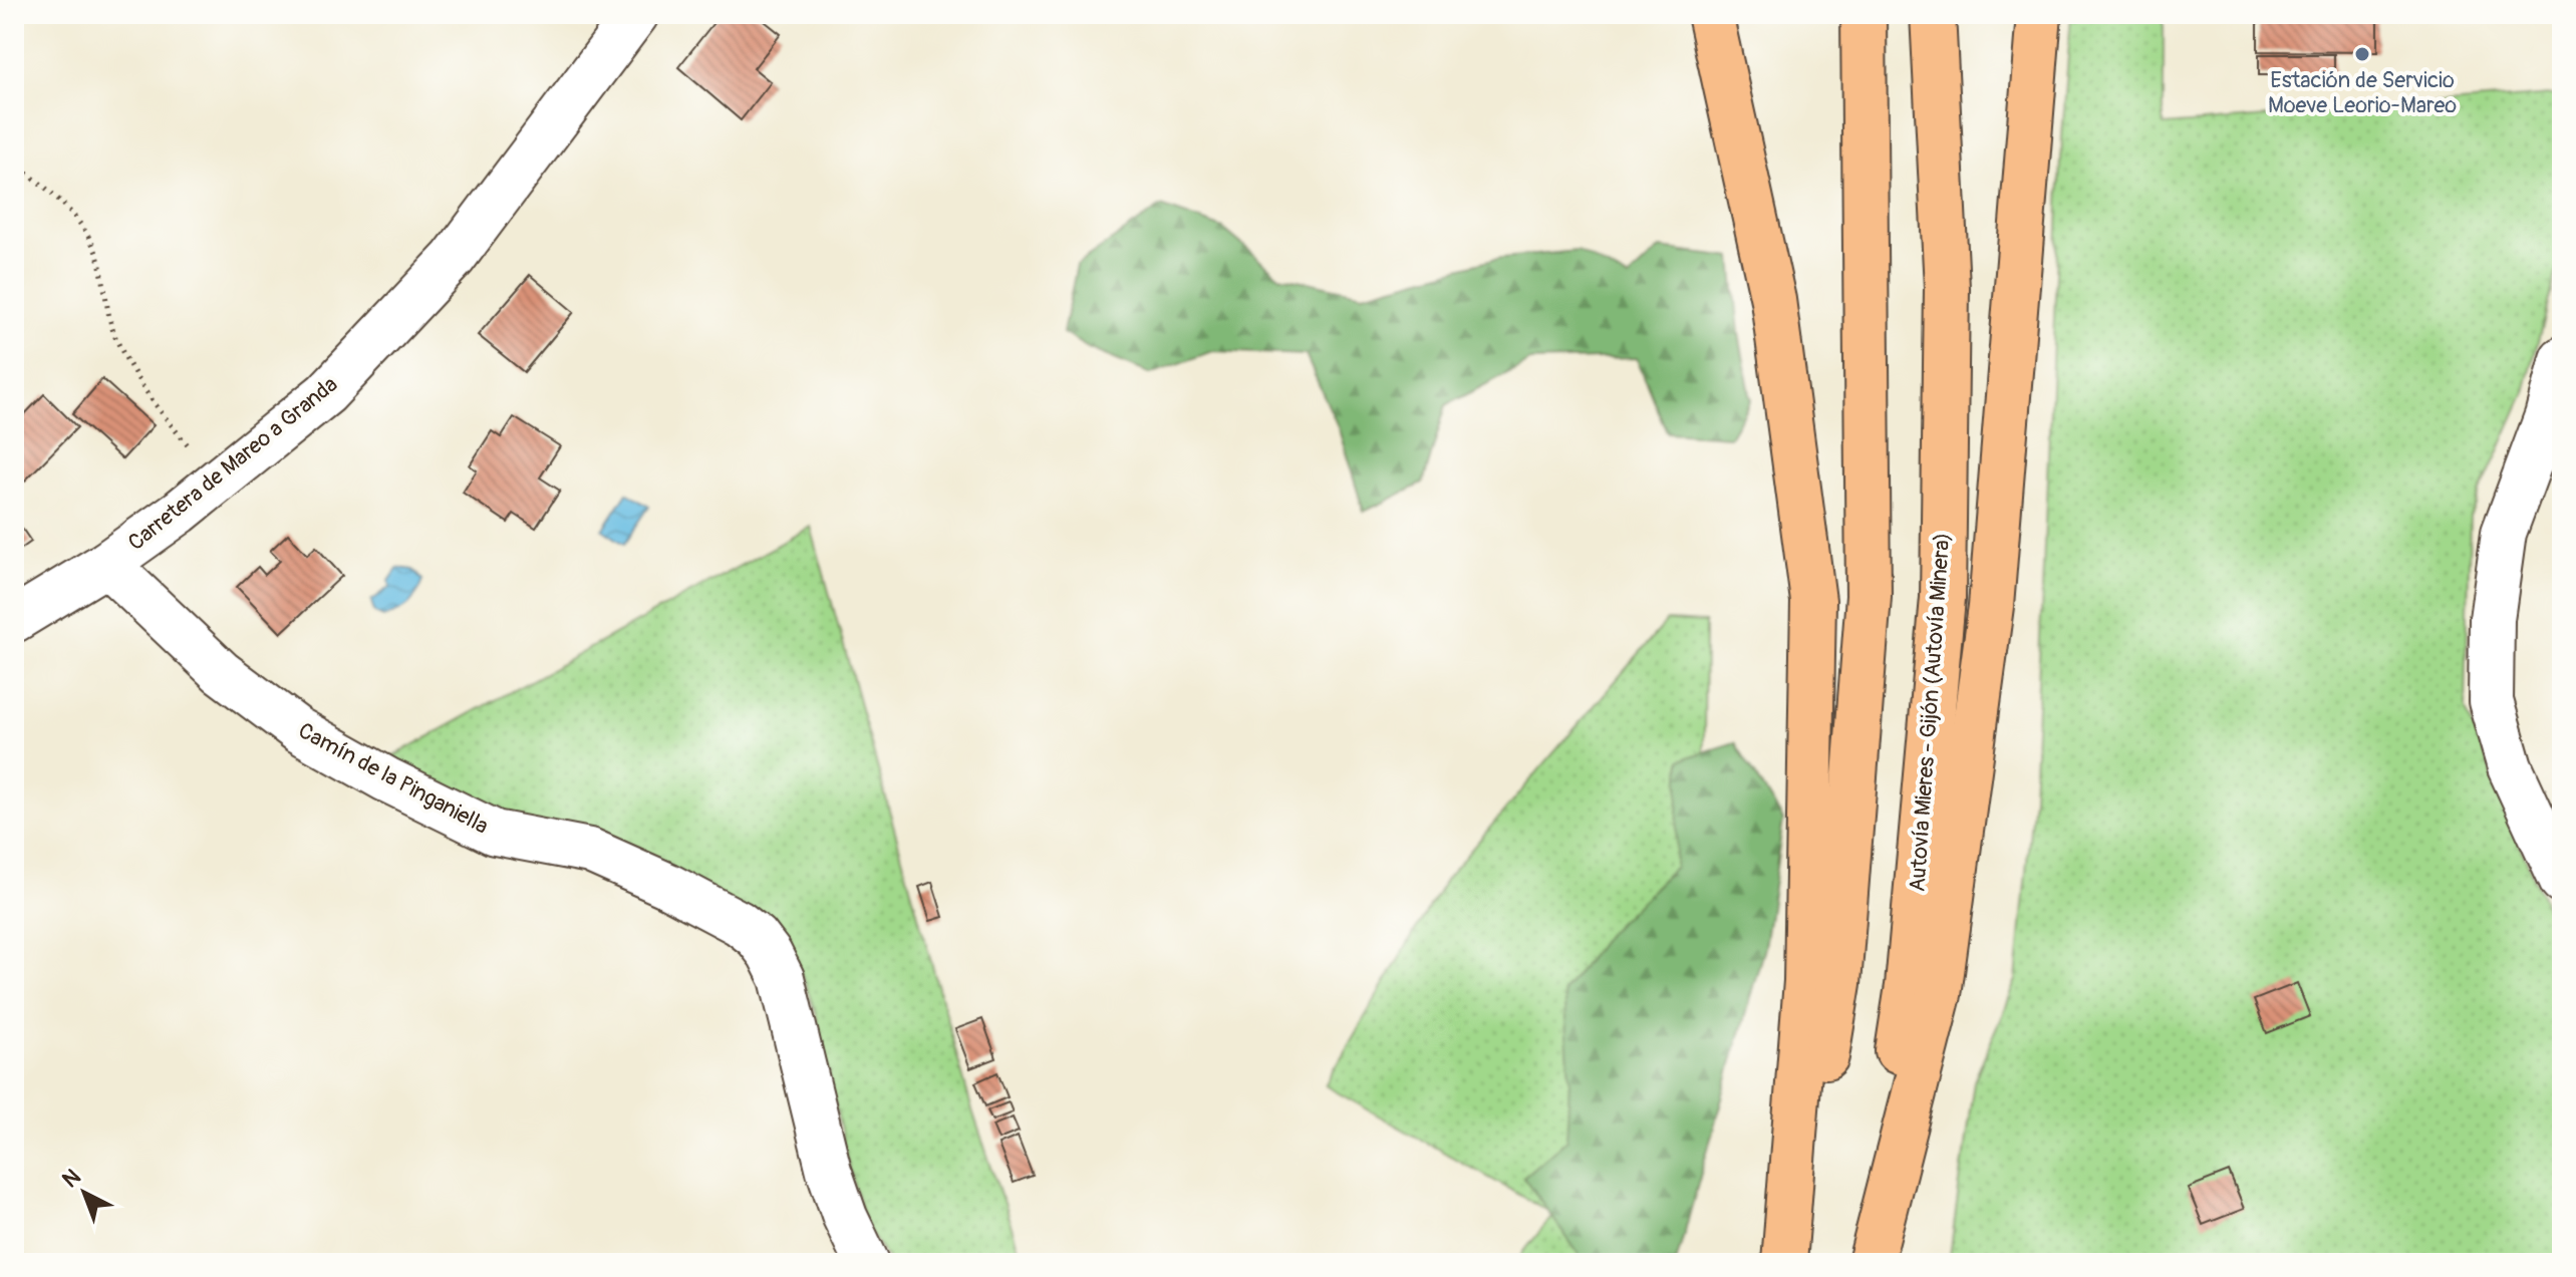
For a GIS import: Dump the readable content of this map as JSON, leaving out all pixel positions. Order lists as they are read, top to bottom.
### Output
{
  "streets": {
    "highway": ["Autovía Mieres - Gijón (Autovía Minera)"],
    "street": ["Carretera de Mareo a Granda", "Camín de la Pinganiella"]
  },
  "crossings": [
    ["Carretera de Mareo a Granda", "Camín de la Pinganiella"]
  ],
  "places": ["Estación de Servicio Moeve Leorio-Mareo"],
  "north": "top left"
}
